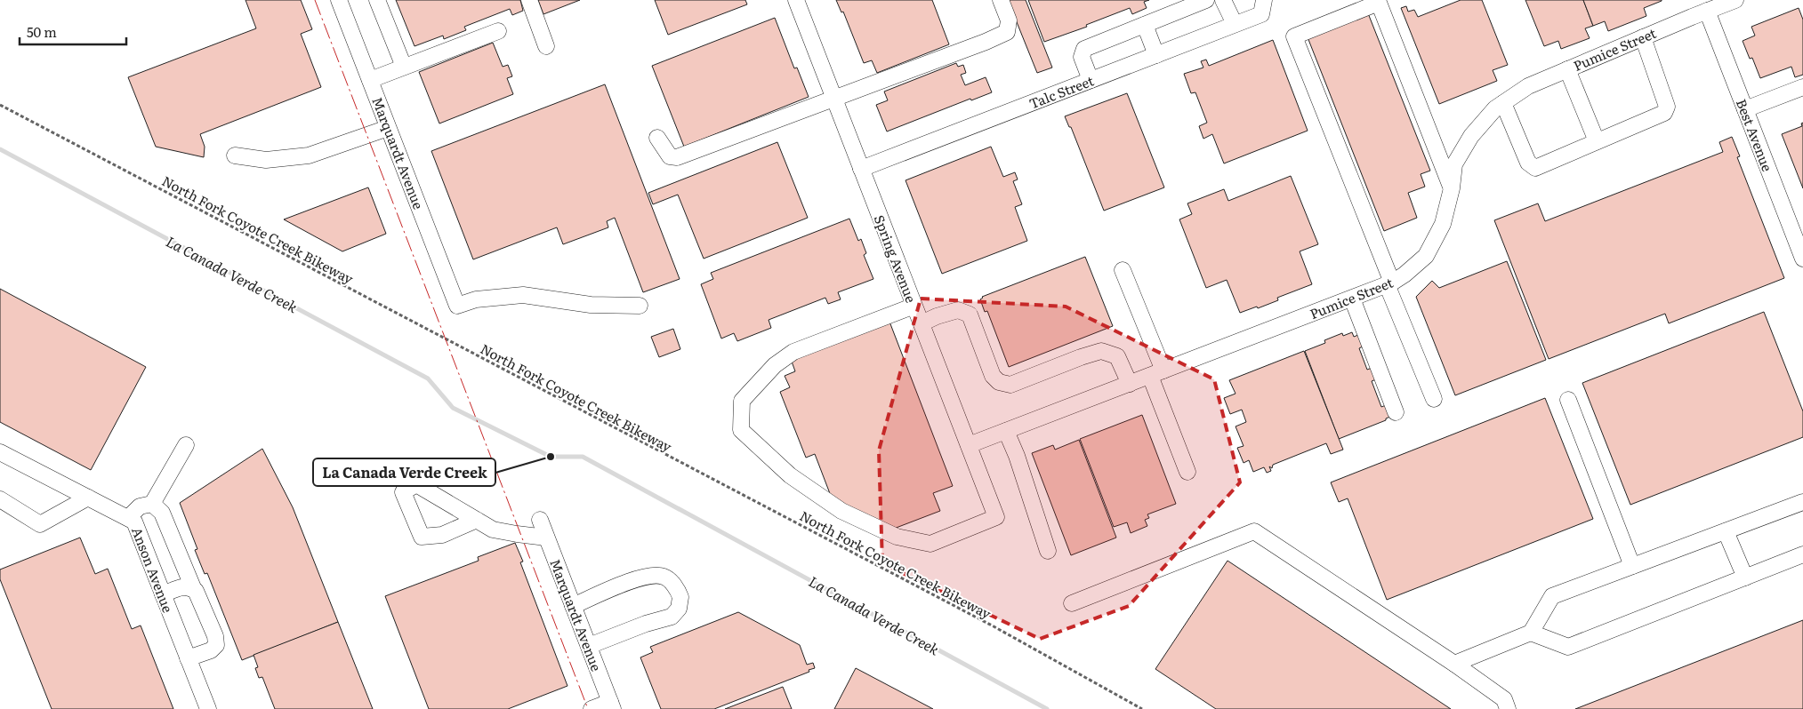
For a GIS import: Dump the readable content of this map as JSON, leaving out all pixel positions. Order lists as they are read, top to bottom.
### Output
{
  "streets": {
    "street": [
      "Pumice Street",
      "Talc Street",
      "Best Avenue",
      "Marquardt Avenue",
      "Spring Avenue",
      "Anson Avenue"
    ],
    "path": ["North Fork Coyote Creek Bikeway"]
  },
  "crossings": [
    ["Pumice Street", "Best Avenue"],
    ["Pumice Street", "Spring Avenue"],
    ["Talc Street", "Spring Avenue"]
  ],
  "water": ["La Canada Verde Creek"],
  "places": ["La Canada Verde Creek"],
  "scale_bar": "50 m"
}
